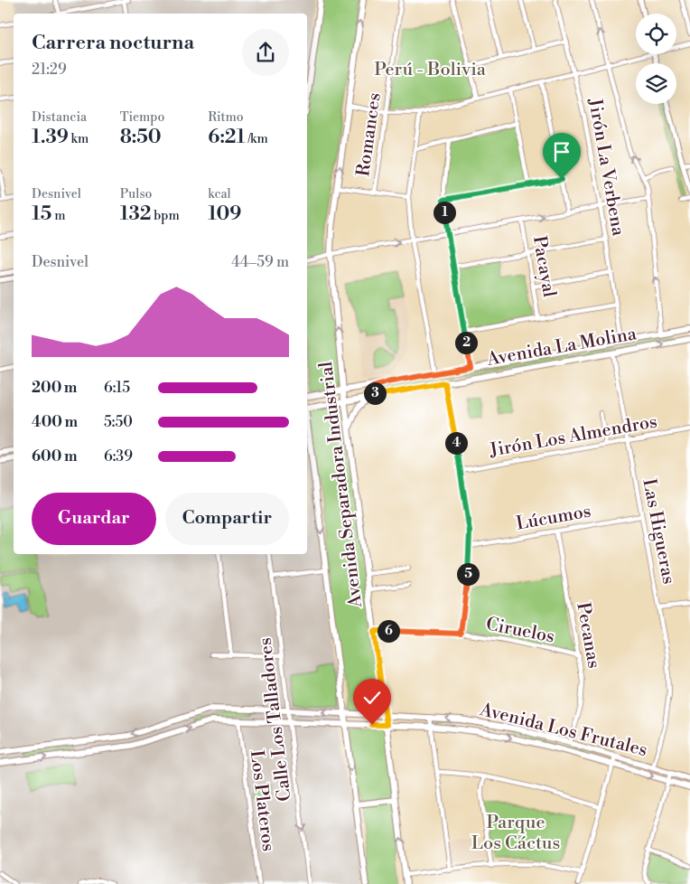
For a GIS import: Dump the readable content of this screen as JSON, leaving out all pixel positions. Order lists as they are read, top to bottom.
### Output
{
  "streets": {
    "main road": ["Avenida La Molina", "Avenida Separadora Industrial", "Avenida Los Frutales"],
    "street": [
      "Romances",
      "Jirón La Verbena",
      "Pacayal",
      "Jirón Los Almendros",
      "Lúcumos",
      "Las Higueras",
      "Ciruelos",
      "Pecanas",
      "Calle Los Talladores",
      "Los Plateros"
    ]
  },
  "crossings": [
    ["Jirón La Verbena", "Avenida La Molina"],
    ["Avenida La Molina", "Avenida Separadora Industrial"],
    ["Avenida La Molina", "Las Higueras"],
    ["Jirón Los Almendros", "Las Higueras"],
    ["Avenida Separadora Industrial", "Ciruelos"],
    ["Avenida Separadora Industrial", "Avenida Los Frutales"],
    ["Lúcumos", "Las Higueras"],
    ["Lúcumos", "Pecanas"],
    ["Las Higueras", "Avenida Los Frutales"],
    ["Ciruelos", "Pecanas"],
    ["Pecanas", "Avenida Los Frutales"],
    ["Calle Los Talladores", "Avenida Los Frutales"],
    ["Avenida Los Frutales", "Los Plateros"]
  ],
  "one_way": ["Calle Los Talladores"],
  "parks": ["Perú - Bolivia", "Parque Los Cáctus"],
  "page": {
    "heading": ["Carrera nocturna", "21:29"],
    "stats": [
      ["Distancia", "1.39 km"],
      ["Tiempo", "8:50"],
      ["Ritmo", "6:21 /km"],
      ["Desnivel", "15 m"],
      ["Pulso", "132 bpm"],
      ["kcal", "109"]
    ],
    "pins": [
      "1",
      "2",
      "3",
      "4",
      "5",
      "6"
    ],
    "chart": ["Desnivel", "44–59 m"],
    "list": [
      {
        "name": "200 m",
        "note": "6:15"
      },
      {
        "name": "400 m",
        "note": "5:50"
      },
      {
        "name": "600 m",
        "note": "6:39"
      }
    ],
    "buttons": ["Guardar", "Compartir"]
  }
}
